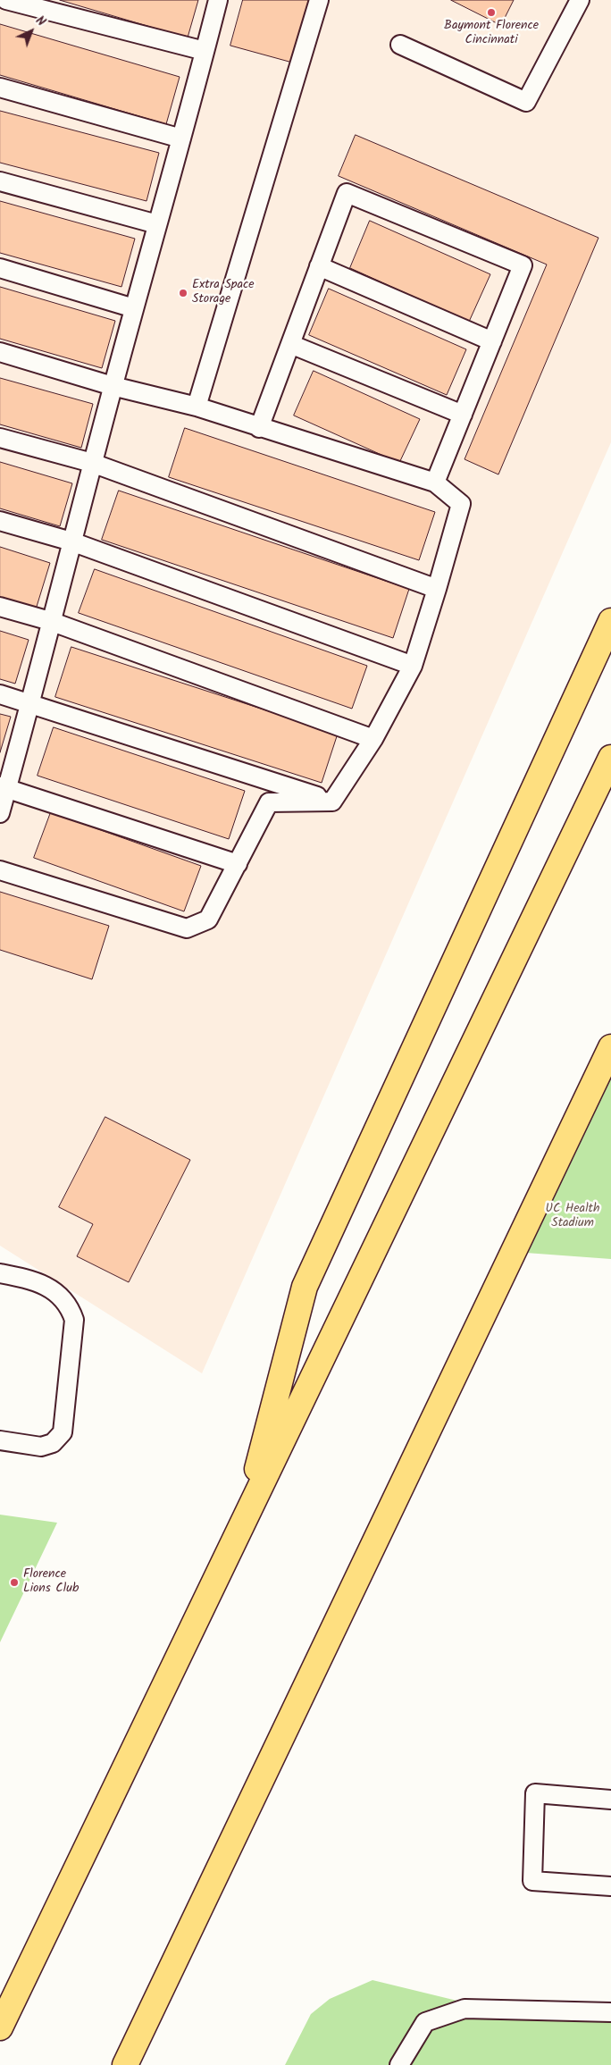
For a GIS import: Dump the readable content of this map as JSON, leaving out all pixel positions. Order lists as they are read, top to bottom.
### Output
{
  "parks": ["UC Health Stadium"],
  "places": ["Baymont Florence Cincinnati", "Extra Space Storage", "Florence Lions Club"],
  "north": "top right"
}
